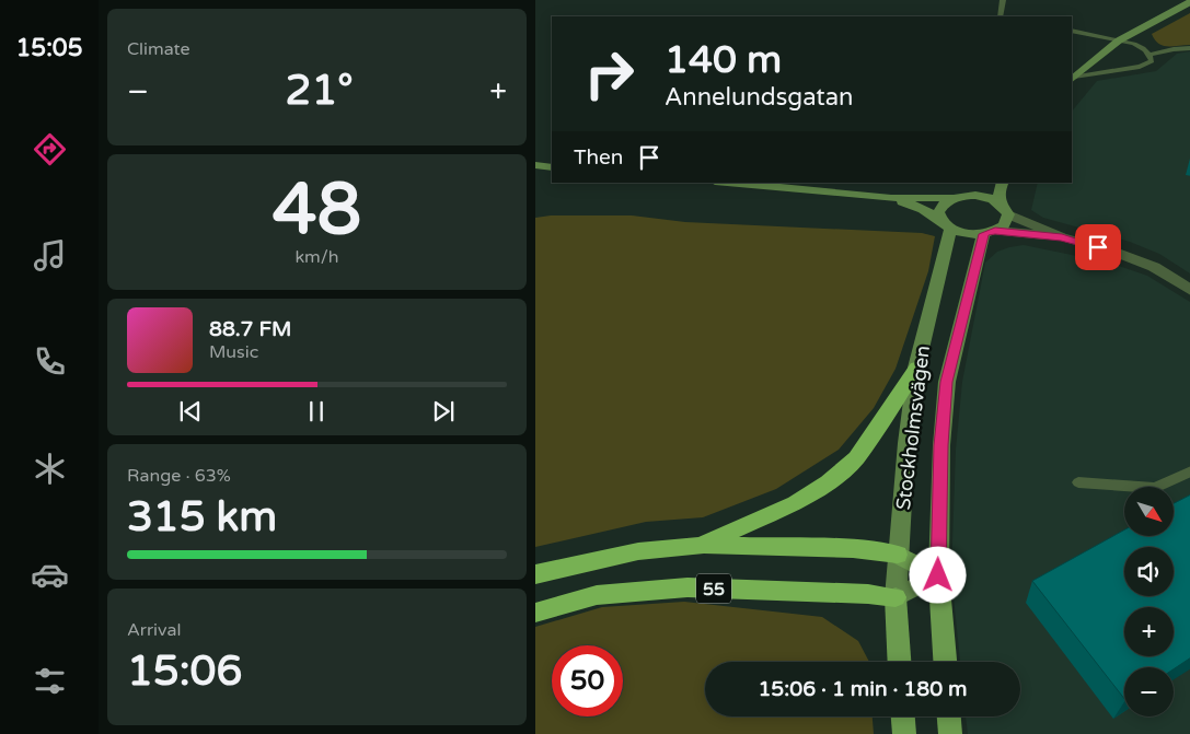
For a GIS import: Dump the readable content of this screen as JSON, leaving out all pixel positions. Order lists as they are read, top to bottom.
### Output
{
  "streets": {
    "highway": ["55"],
    "main road": ["Stockholmsvägen"]
  },
  "crossings": [
    ["Stockholmsvägen", "55"]
  ],
  "north": "bottom right",
  "page": {
    "tabs": "15:05",
    "tile": [
      "Climate",
      ["48", "km/h"],
      ["Range · 63%", "315 km"],
      ["Arrival", "15:06"]
    ],
    "turn": ["140 m", "Annelundsgatan"],
    "heat": ["−", "21°", "+"],
    "then": "Then",
    "song": ["88.7 FM", "Music"],
    "map_buttons": ["+", "−"],
    "limit": "50",
    "trip": "15:06 · 1 min · 180 m"
  }
}
